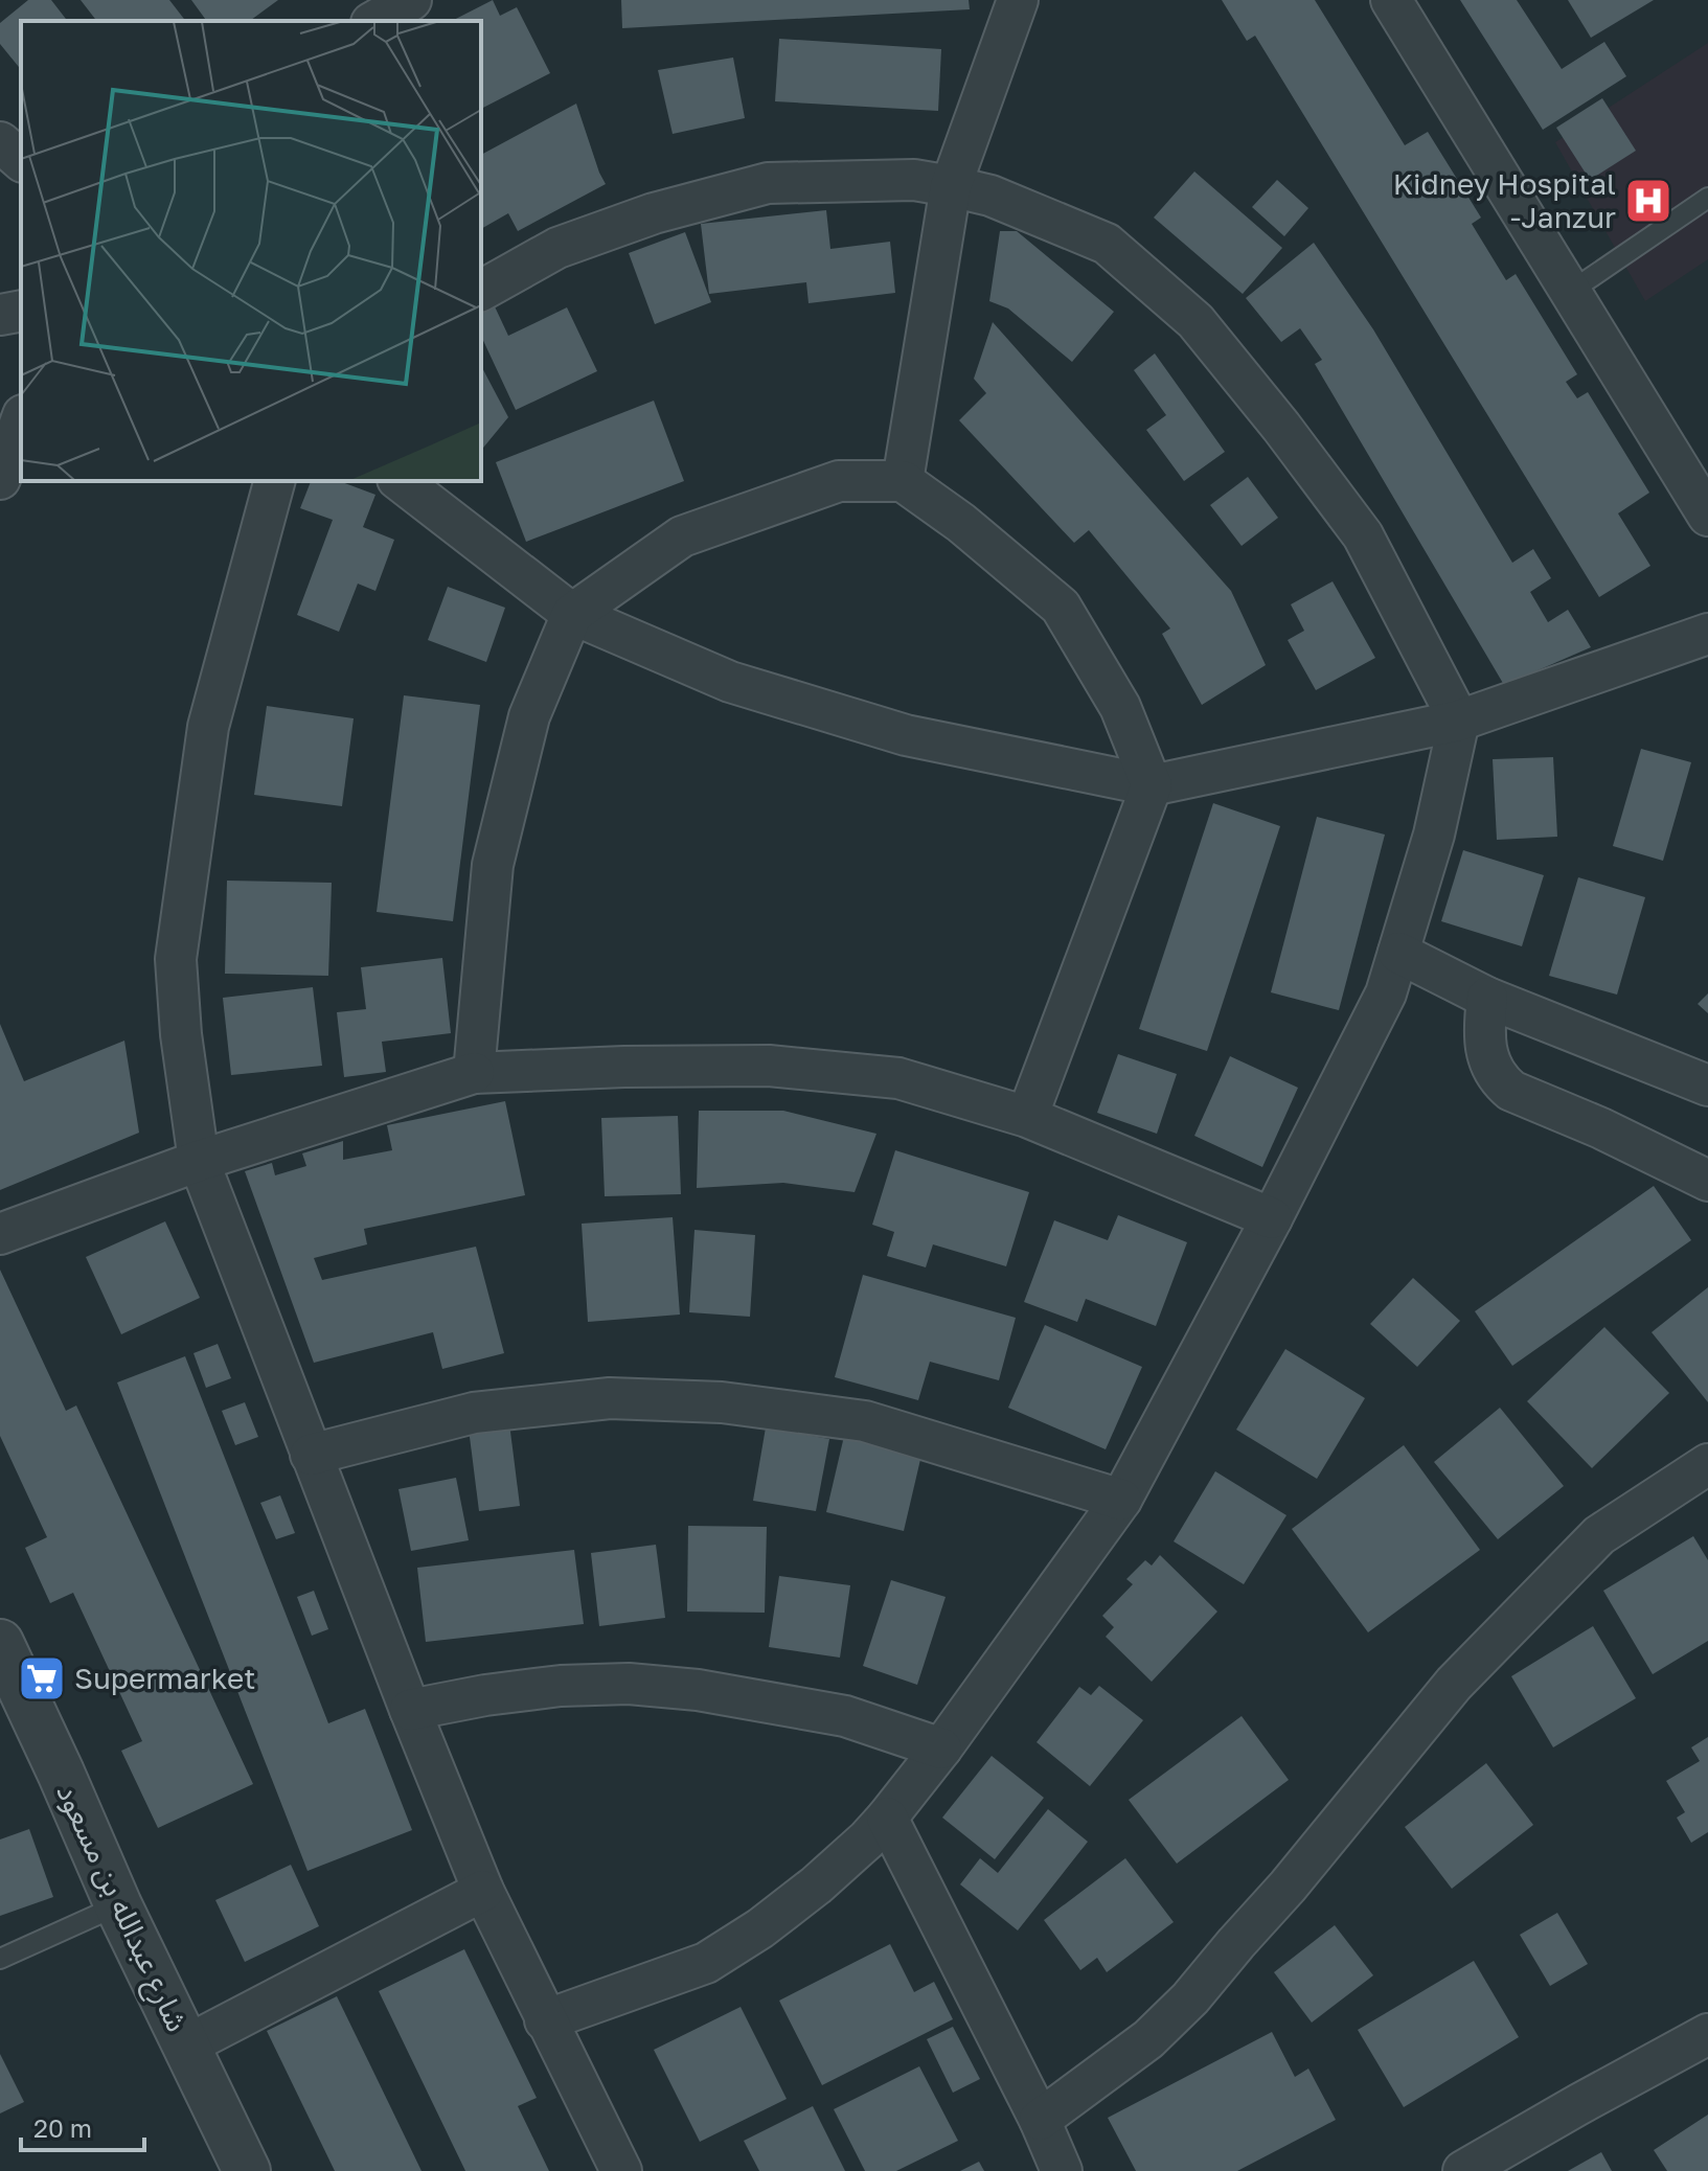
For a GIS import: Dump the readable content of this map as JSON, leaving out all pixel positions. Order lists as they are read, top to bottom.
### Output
{
  "streets": {
    "street": ["شارع عبدالله بن مسعود"]
  },
  "places": {
    "hospital": ["Kidney Hospital -Janzur"],
    "supermarket": ["Supermarket"]
  },
  "scale_bar": "20 m"
}
